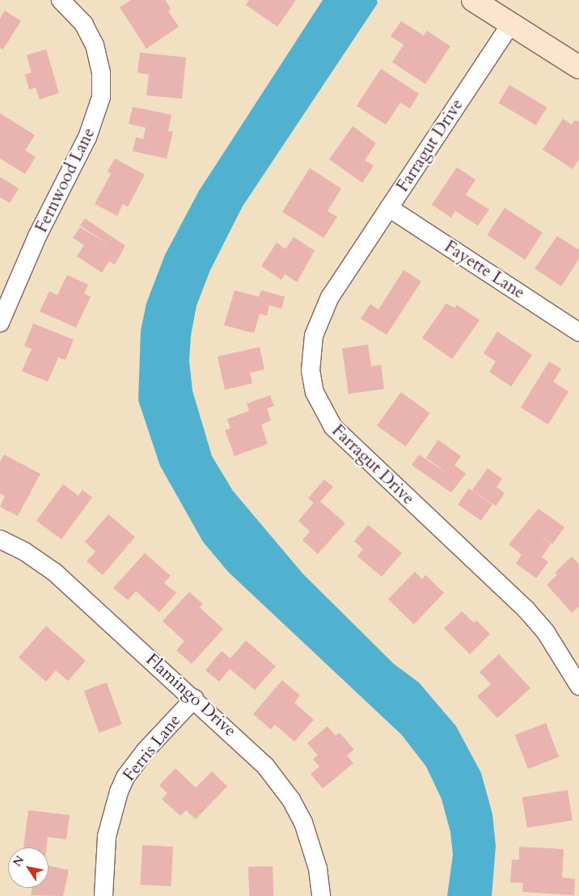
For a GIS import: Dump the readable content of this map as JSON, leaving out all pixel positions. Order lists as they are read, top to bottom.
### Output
{
  "streets": {
    "street": [
      "Farragut Drive",
      "Fernwood Lane",
      "Fayette Lane",
      "Flamingo Drive",
      "Ferris Lane"
    ]
  },
  "crossings": [
    ["Farragut Drive", "Fayette Lane"],
    ["Flamingo Drive", "Ferris Lane"]
  ],
  "north": "top left"
}
